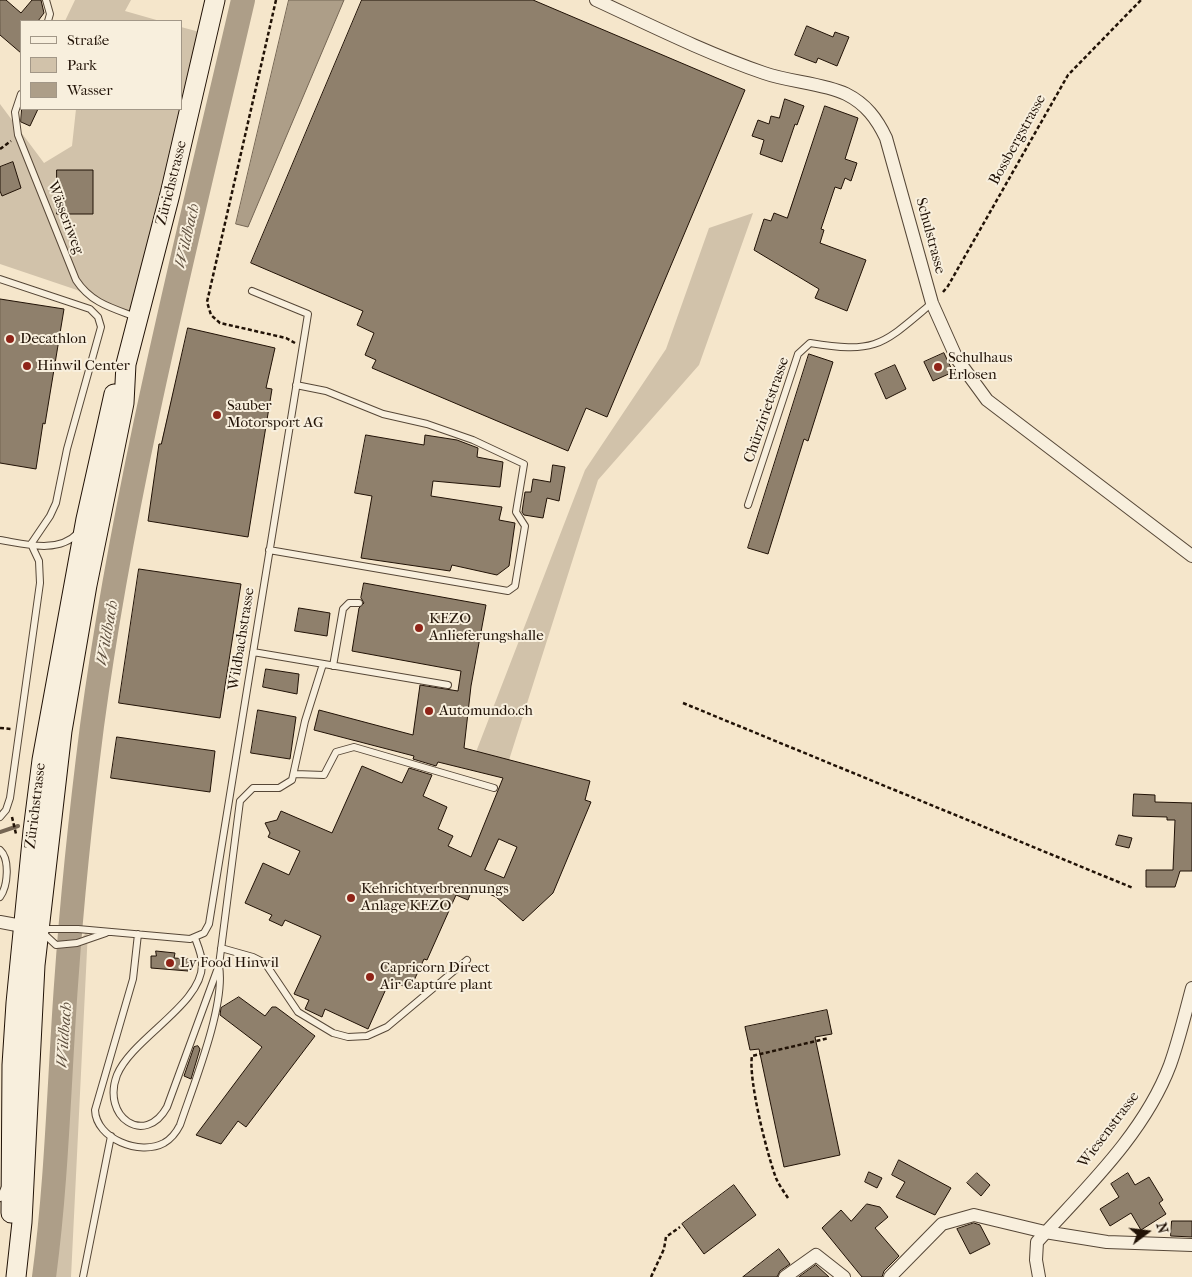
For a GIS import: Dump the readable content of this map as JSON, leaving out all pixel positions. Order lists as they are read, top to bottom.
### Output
{
  "streets": {
    "main road": ["Zürichstrasse"],
    "street": ["Schulstrasse", "Wiesenstrasse"],
    "lane": ["Wässeriweg", "Chürzirietstrasse", "Wildbachstrasse"],
    "path": ["Bossbergstrasse"]
  },
  "crossings": [
    ["Bossbergstrasse", "Schulstrasse"],
    ["Bossbergstrasse", "Chürzirietstrasse"],
    ["Zürichstrasse", "Wässeriweg"],
    ["Schulstrasse", "Chürzirietstrasse"]
  ],
  "water": ["Wildbach"],
  "places": [
    "Decathlon",
    "Hinwil Center",
    "Schulhaus Erlosen",
    "Sauber Motorsport AG",
    "KEZO Anlieferungshalle",
    "Automundo.ch",
    "Kehrichtverbrennungs Anlage KEZO",
    "Ly Food Hinwil",
    "Capricorn Direct Air Capture plant"
  ],
  "legend": ["Straße", "Park", "Wasser"],
  "north": "right"
}
